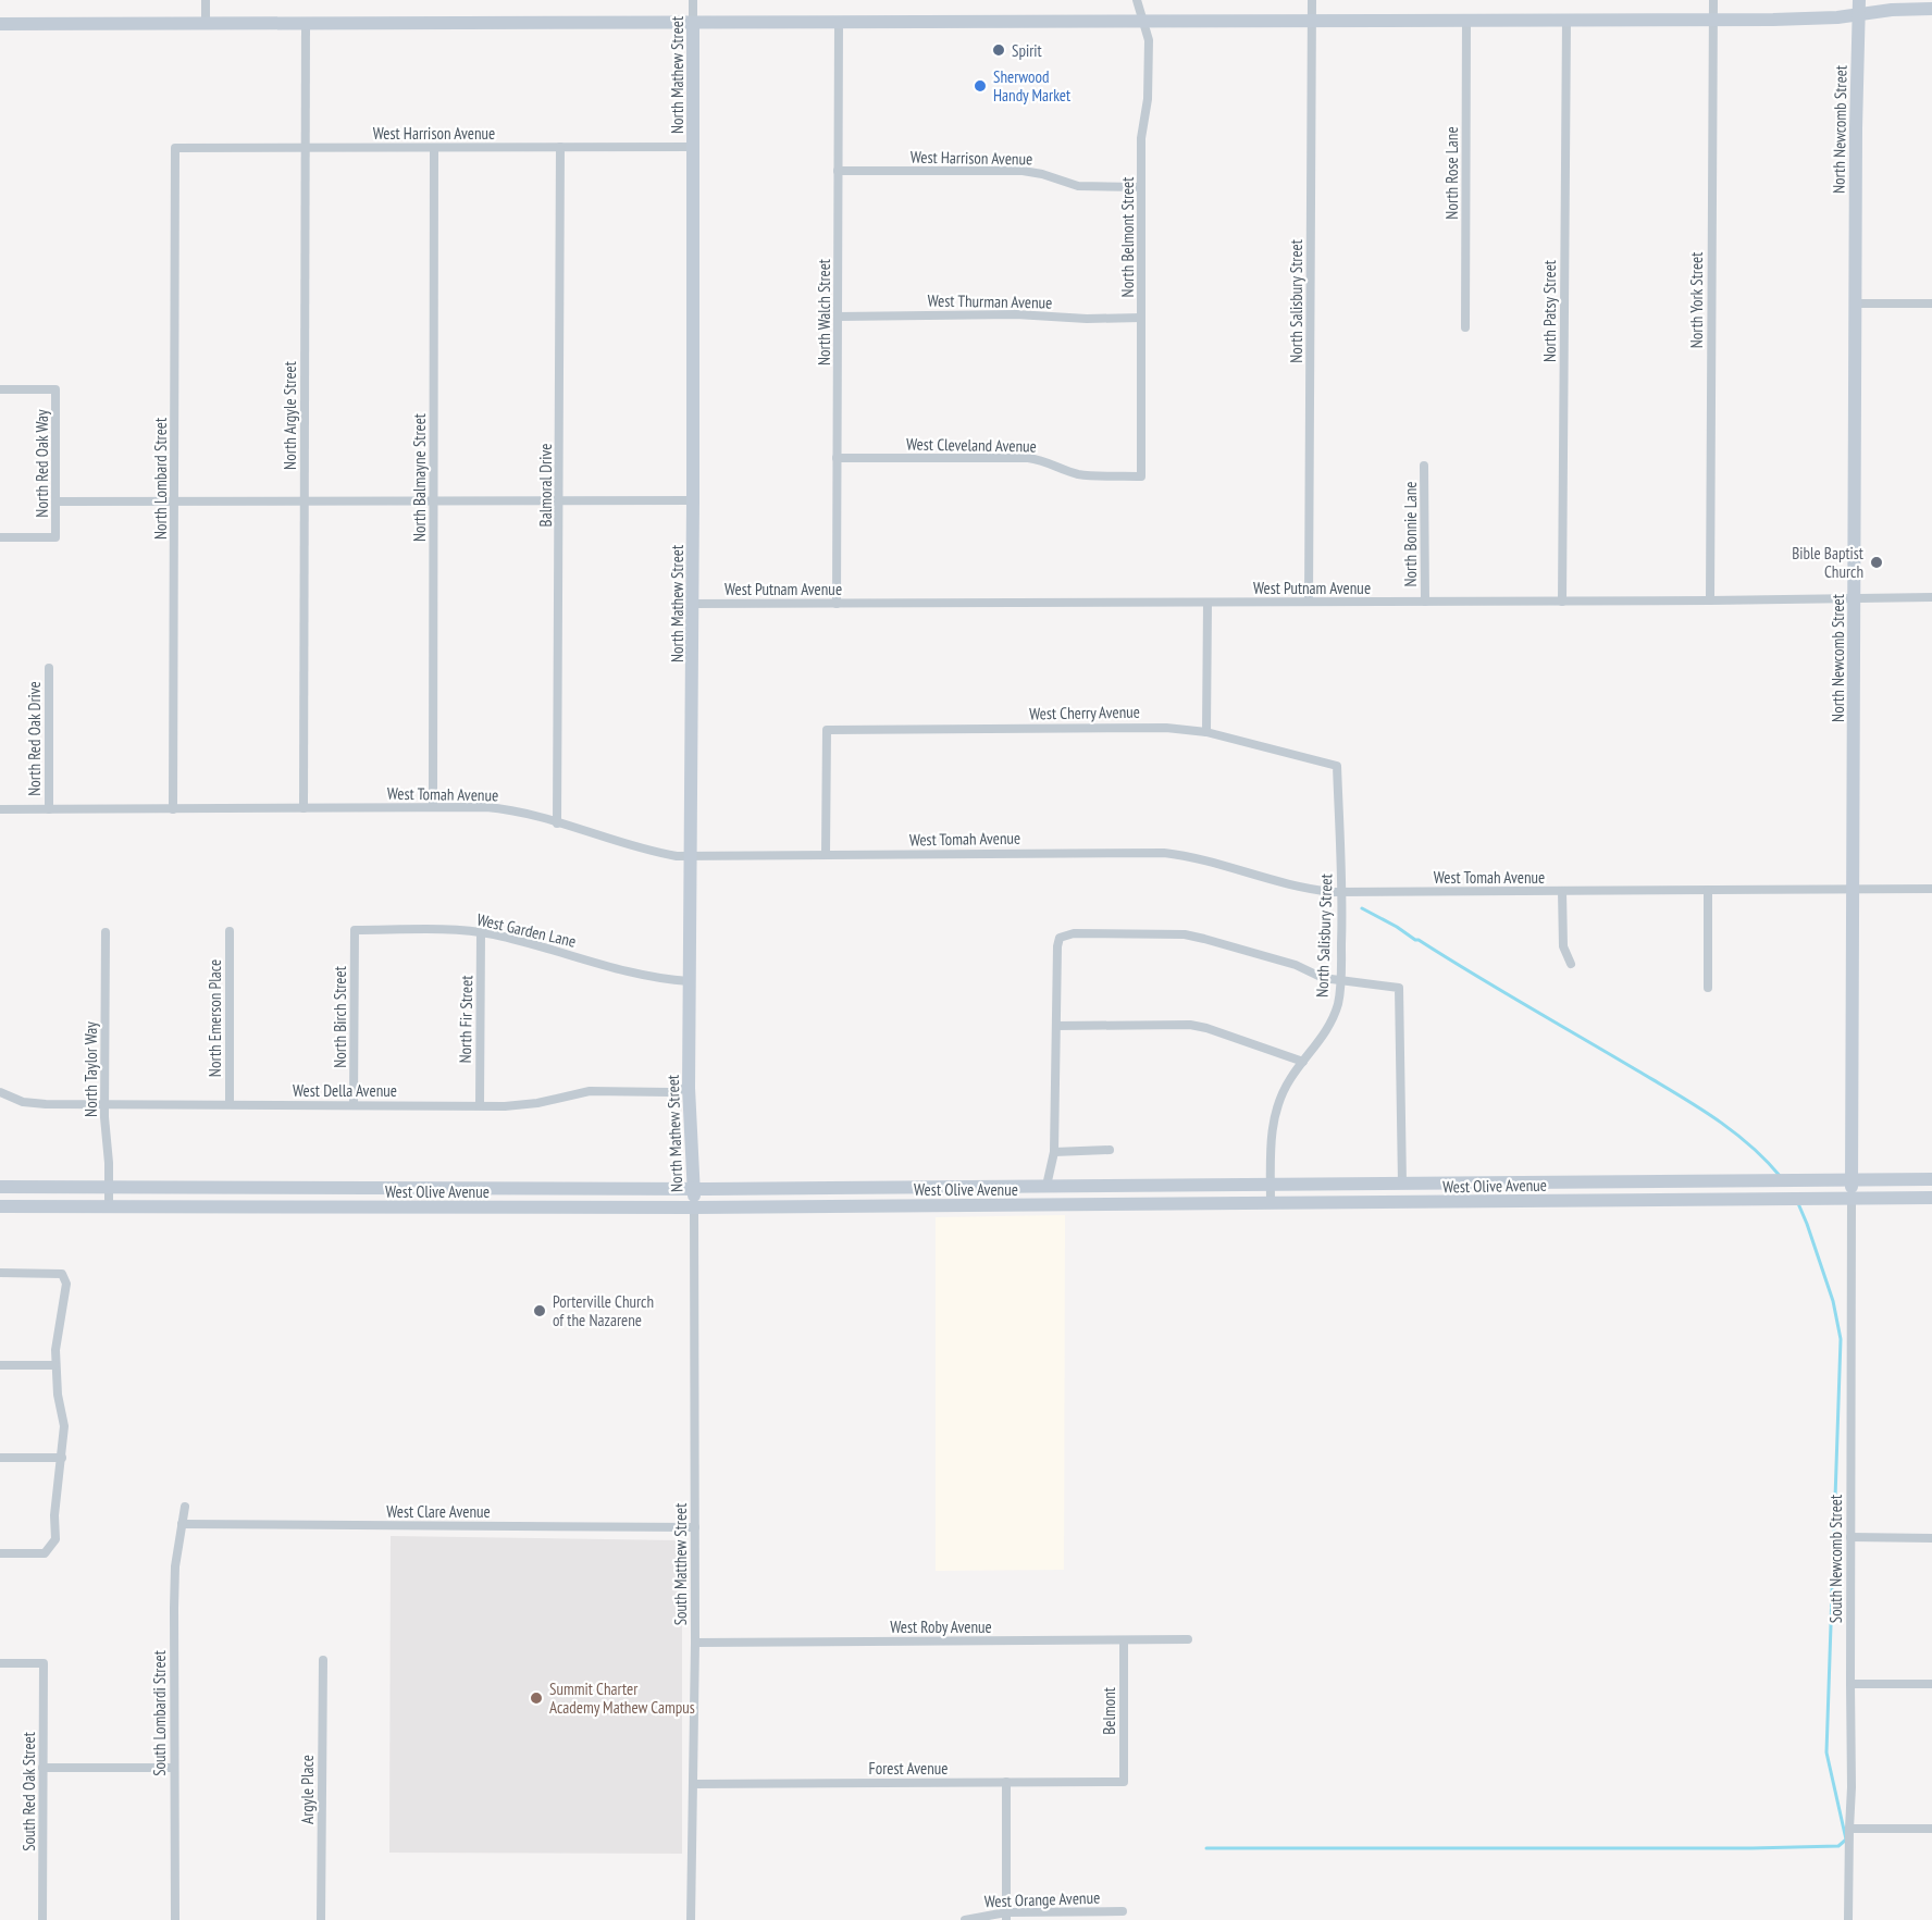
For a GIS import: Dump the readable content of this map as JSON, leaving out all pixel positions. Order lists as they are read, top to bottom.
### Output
{
  "streets": {
    "main road": ["North Mathew Street", "North Newcomb Street", "West Olive Avenue"],
    "street": [
      "West Harrison Avenue",
      "North Rose Lane",
      "North Belmont Street",
      "North York Street",
      "West Thurman Avenue",
      "North Salisbury Street",
      "North Patsy Street",
      "North Walch Street",
      "North Argyle Street",
      "West Cleveland Avenue",
      "North Red Oak Way",
      "North Balmayne Street",
      "North Lombard Street",
      "Balmoral Drive",
      "North Bonnie Lane",
      "West Putnam Avenue",
      "West Cherry Avenue",
      "North Red Oak Drive",
      "West Tomah Avenue",
      "West Garden Lane",
      "North Birch Street",
      "North Emerson Place",
      "North Fir Street",
      "North Taylor Way",
      "West Della Avenue",
      "West Clare Avenue",
      "South Newcomb Street",
      "South Matthew Street",
      "West Roby Avenue",
      "Belmont",
      "South Lombardi Street",
      "Forest Avenue",
      "Argyle Place",
      "South Red Oak Street",
      "West Orange Avenue"
    ]
  },
  "crossings": [
    ["North Mathew Street", "West Harrison Avenue"],
    ["North Mathew Street", "West Putnam Avenue"],
    ["North Mathew Street", "West Tomah Avenue"],
    ["North Mathew Street", "West Garden Lane"],
    ["North Mathew Street", "West Della Avenue"],
    ["North Mathew Street", "West Olive Avenue"],
    ["North Mathew Street", "South Matthew Street"],
    ["North Newcomb Street", "West Putnam Avenue"],
    ["North Newcomb Street", "West Tomah Avenue"],
    ["North Newcomb Street", "West Olive Avenue"],
    ["North Newcomb Street", "South Newcomb Street"],
    ["West Harrison Avenue", "North Belmont Street"],
    ["West Harrison Avenue", "North Walch Street"],
    ["West Harrison Avenue", "North Argyle Street"],
    ["West Harrison Avenue", "North Balmayne Street"],
    ["West Harrison Avenue", "North Lombard Street"],
    ["West Harrison Avenue", "Balmoral Drive"],
    ["North Belmont Street", "West Thurman Avenue"],
    ["North Belmont Street", "West Cleveland Avenue"],
    ["North York Street", "West Putnam Avenue"],
    ["West Thurman Avenue", "North Walch Street"],
    ["North Salisbury Street", "West Putnam Avenue"],
    ["North Salisbury Street", "West Cherry Avenue"],
    ["North Salisbury Street", "West Tomah Avenue"],
    ["North Salisbury Street", "West Olive Avenue"],
    ["North Patsy Street", "West Putnam Avenue"],
    ["North Walch Street", "West Cleveland Avenue"],
    ["North Walch Street", "West Putnam Avenue"],
    ["North Argyle Street", "West Tomah Avenue"],
    ["North Balmayne Street", "West Tomah Avenue"],
    ["North Lombard Street", "West Tomah Avenue"],
    ["Balmoral Drive", "West Tomah Avenue"],
    ["North Bonnie Lane", "West Putnam Avenue"],
    ["West Cherry Avenue", "West Tomah Avenue"],
    ["North Red Oak Drive", "West Tomah Avenue"],
    ["West Garden Lane", "North Birch Street"],
    ["West Garden Lane", "North Fir Street"],
    ["North Birch Street", "West Della Avenue"],
    ["North Emerson Place", "West Della Avenue"],
    ["North Fir Street", "West Della Avenue"],
    ["North Taylor Way", "West Della Avenue"],
    ["North Taylor Way", "West Olive Avenue"],
    ["West Olive Avenue", "South Newcomb Street"],
    ["West Olive Avenue", "South Matthew Street"],
    ["West Clare Avenue", "South Matthew Street"],
    ["West Clare Avenue", "South Lombardi Street"],
    ["South Matthew Street", "West Roby Avenue"],
    ["South Matthew Street", "Forest Avenue"],
    ["West Roby Avenue", "Belmont"],
    ["Belmont", "Forest Avenue"]
  ],
  "places": [
    "Spirit",
    "Sherwood Handy Market",
    "Bible Baptist Church",
    "Porterville Church of the Nazarene",
    "Summit Charter Academy Mathew Campus"
  ]
}
